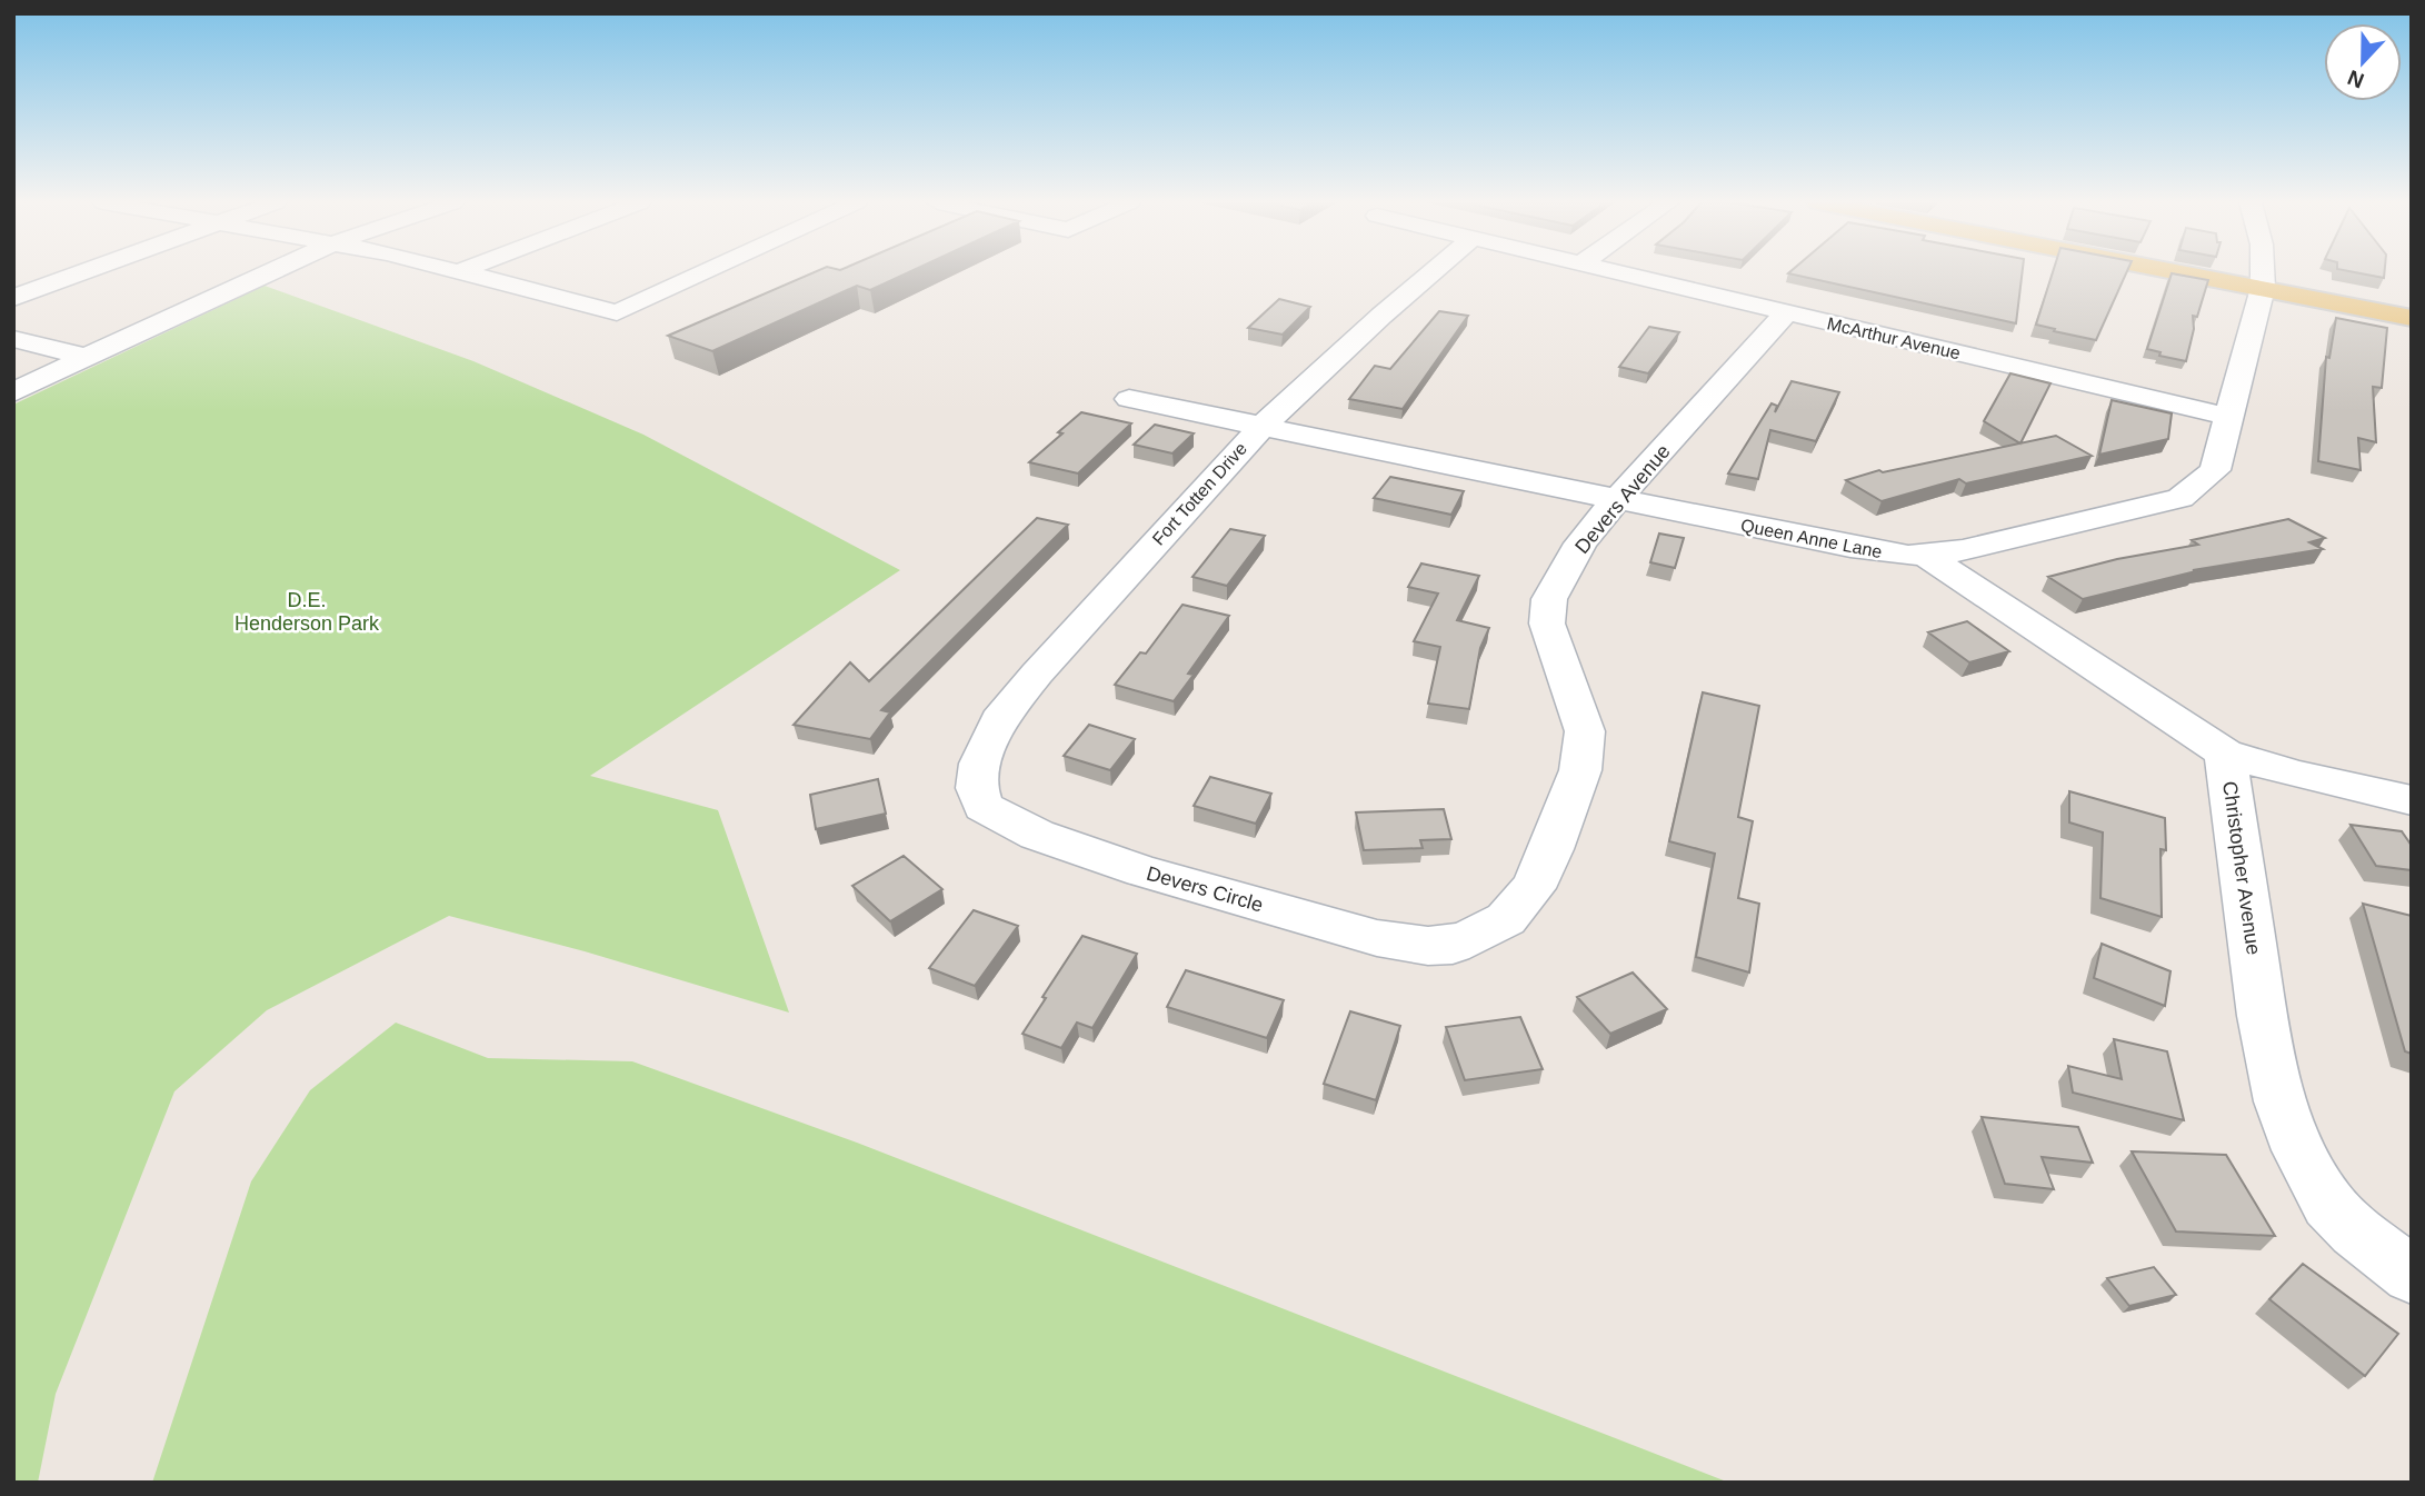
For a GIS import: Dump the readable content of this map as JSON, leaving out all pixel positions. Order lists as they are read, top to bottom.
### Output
{
  "streets": {
    "street": [
      "McArthur Avenue",
      "Fort Totten Drive",
      "Devers Avenue",
      "Queen Anne Lane",
      "Christopher Avenue",
      "Devers Circle"
    ]
  },
  "crossings": [
    ["McArthur Avenue", "Devers Avenue"],
    ["McArthur Avenue", "Queen Anne Lane"],
    ["Fort Totten Drive", "Queen Anne Lane"],
    ["Fort Totten Drive", "Devers Circle"],
    ["Devers Avenue", "Queen Anne Lane"],
    ["Devers Avenue", "Devers Circle"],
    ["Queen Anne Lane", "Christopher Avenue"]
  ],
  "parks": ["D.E. Henderson Park"],
  "north": "bottom"
}
